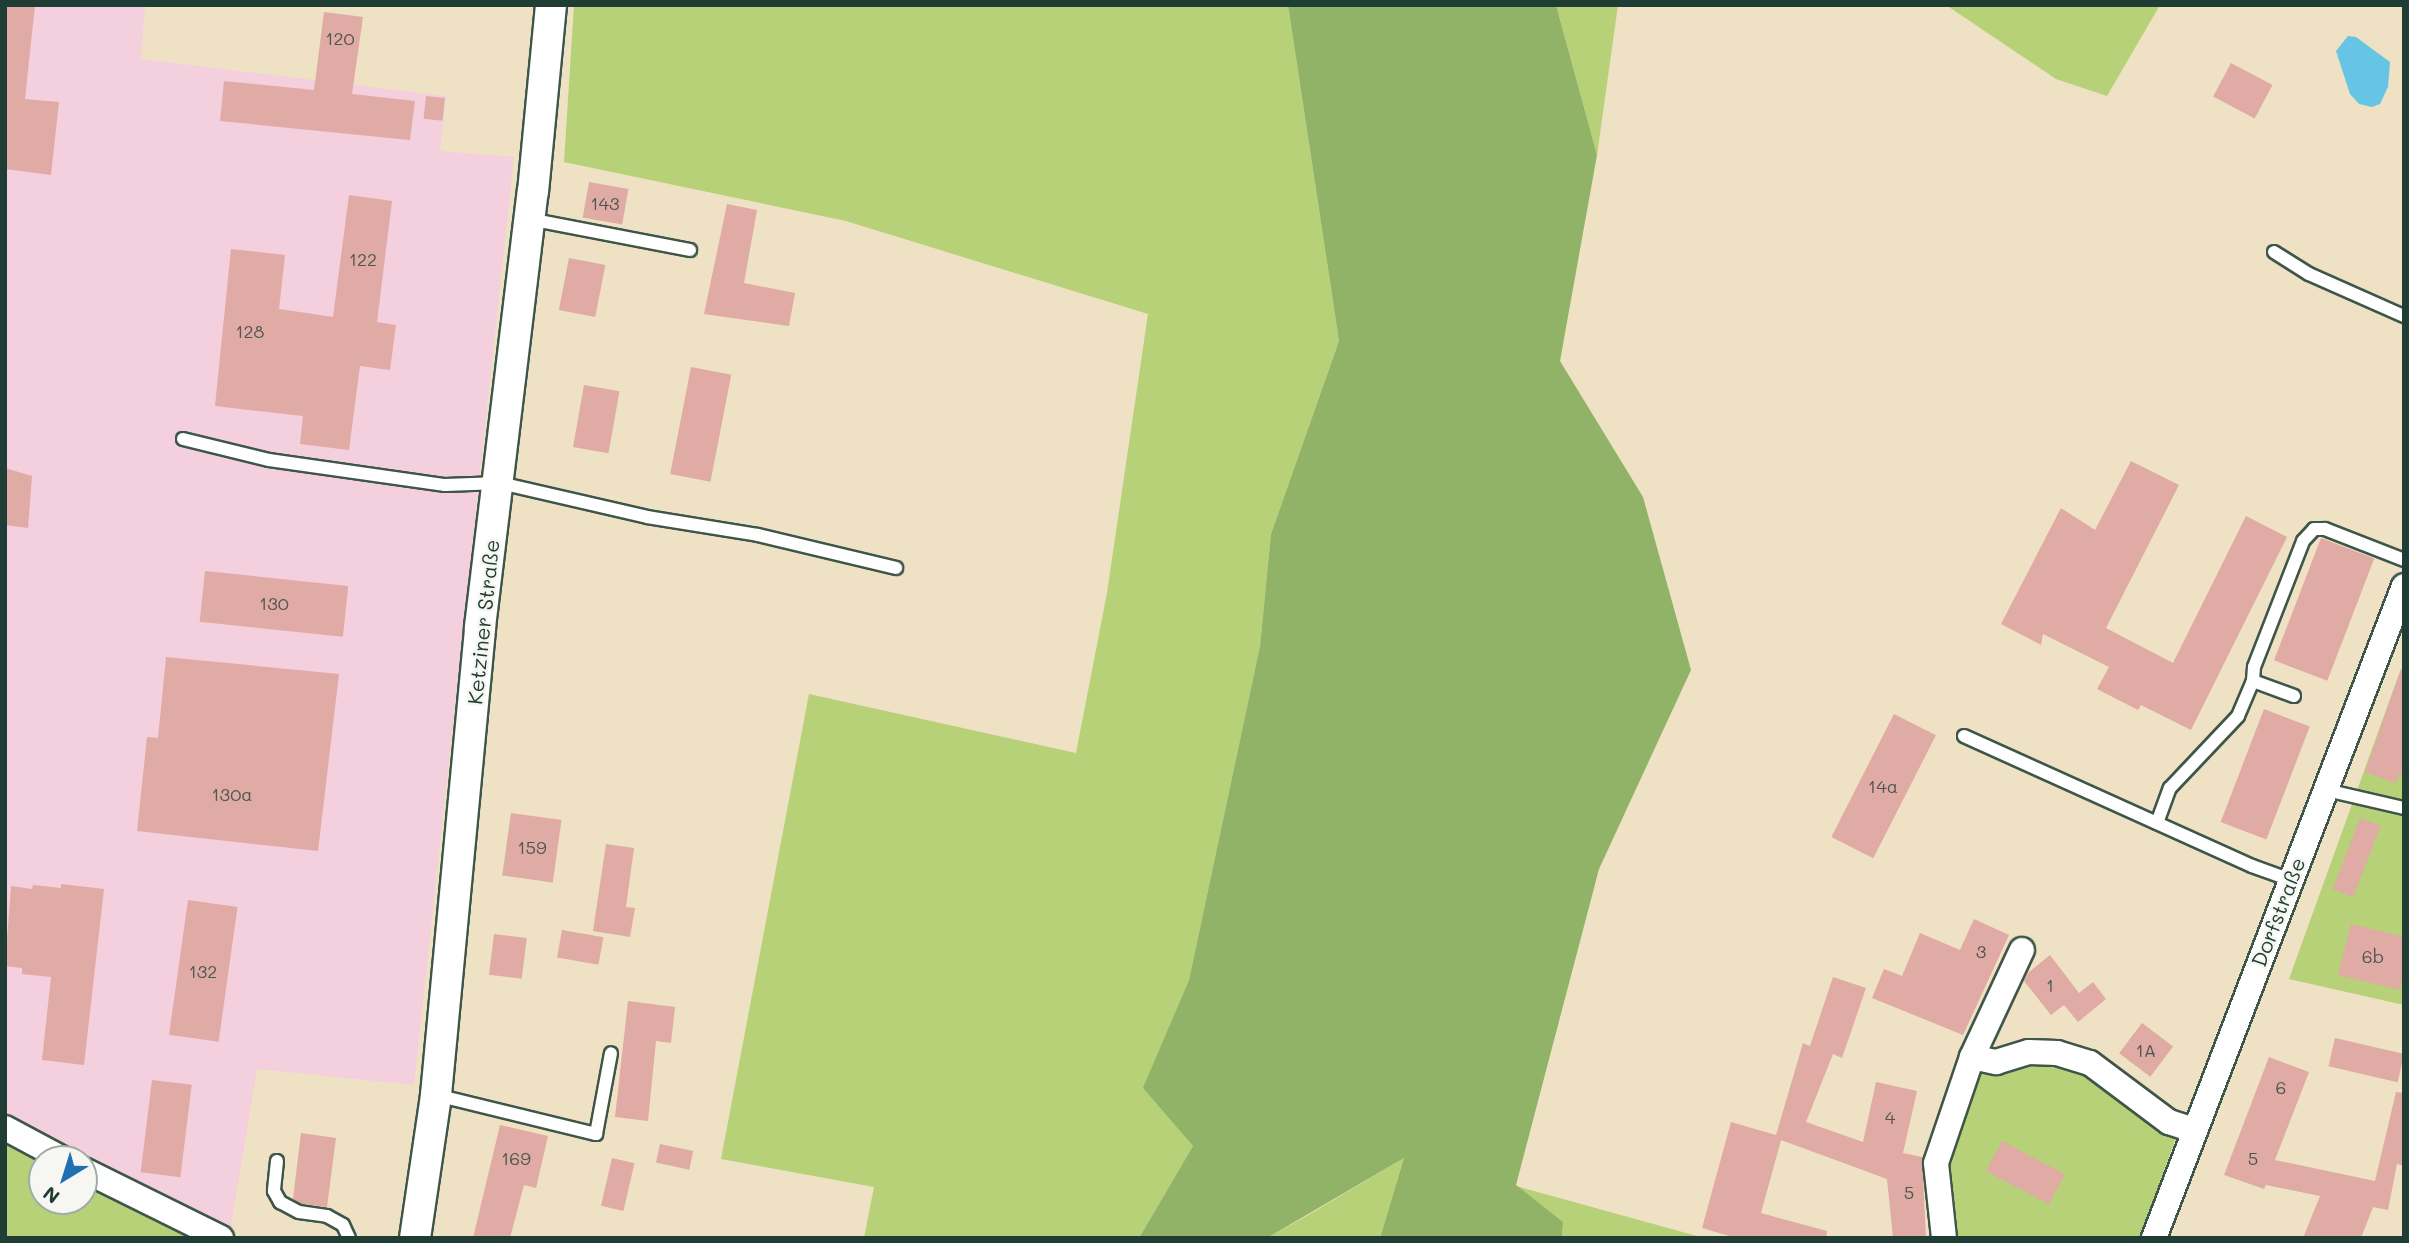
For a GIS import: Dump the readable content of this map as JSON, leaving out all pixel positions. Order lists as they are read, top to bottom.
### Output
{
  "streets": {
    "street": ["Ketziner Straße", "Dorfstraße"]
  },
  "house_numbers": [
    "120",
    "143",
    "122",
    "128",
    "130",
    "14a",
    "130a",
    "159",
    "3",
    "6b",
    "132",
    "1",
    "1A",
    "6",
    "4",
    "169",
    "5",
    "5"
  ],
  "north": "bottom left"
}
